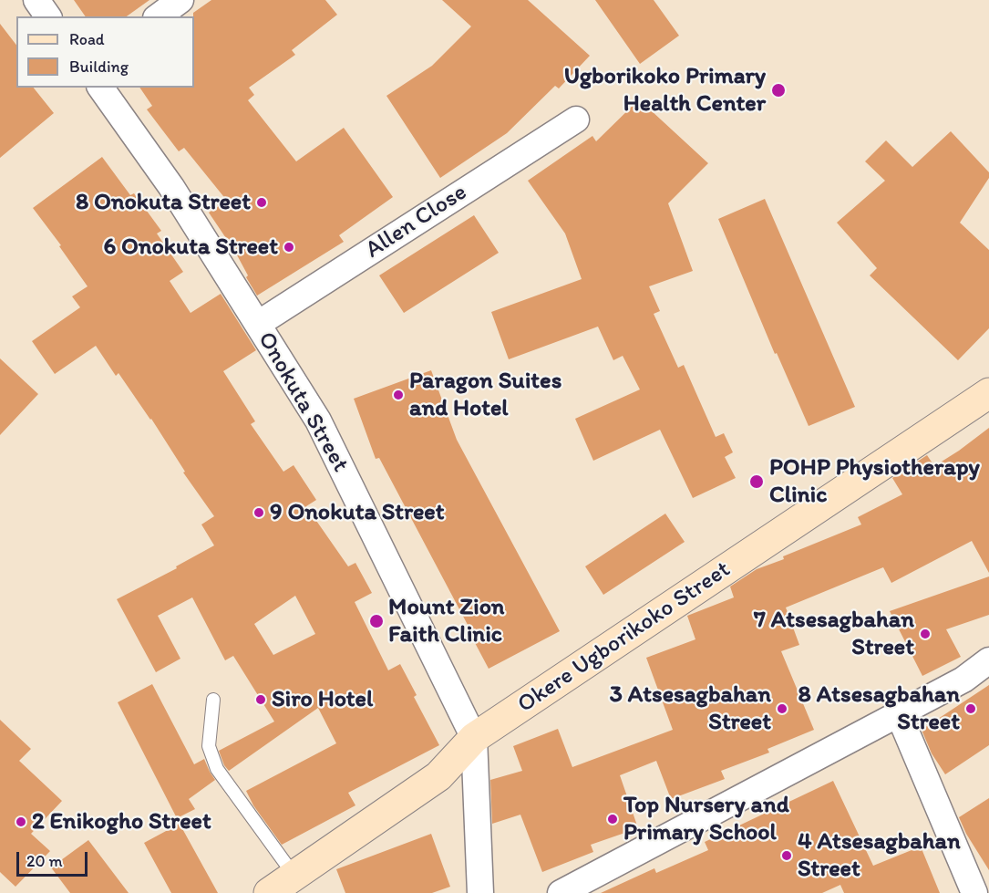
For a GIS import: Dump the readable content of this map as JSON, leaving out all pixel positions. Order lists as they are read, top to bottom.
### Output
{
  "streets": {
    "street": ["Allen Close", "Onokuta Street", "Okere Ugborikoko Street"]
  },
  "crossings": [
    ["Allen Close", "Onokuta Street"],
    ["Onokuta Street", "Okere Ugborikoko Street"]
  ],
  "places": [
    "Ugborikoko Primary Health Center",
    "8 Onokuta Street",
    "6 Onokuta Street",
    "Paragon Suites and Hotel",
    "POHP Physiotherapy Clinic",
    "9 Onokuta Street",
    "Mount Zion Faith Clinic",
    "7 Atsesagbahan Street",
    "Siro Hotel",
    "3 Atsesagbahan Street",
    "8 Atsesagbahan Street",
    "Top Nursery and Primary School",
    "2 Enikogho Street",
    "4 Atsesagbahan Street"
  ],
  "legend": ["Road", "Building"],
  "scale_bar": "20 m"
}
